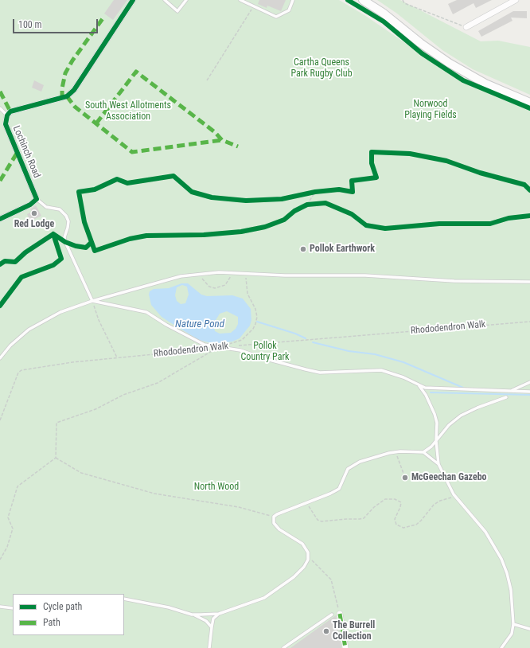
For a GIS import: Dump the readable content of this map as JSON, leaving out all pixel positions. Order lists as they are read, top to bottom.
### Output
{
  "streets": {
    "street": ["Lochinch Road"],
    "path": ["Rhododendron Walk"]
  },
  "water": ["Nature Pond"],
  "parks": [
    "Cartha Queens Park Rugby Club",
    "Norwood Playing Fields",
    "South West Allotments Association",
    "Pollok Country Park",
    "North Wood"
  ],
  "places": [
    "Red Lodge",
    "Pollok Earthwork",
    "McGeechan Gazebo",
    "The Burrell Collection"
  ],
  "legend": ["Cycle path", "Path"],
  "scale_bar": "100 m"
}
